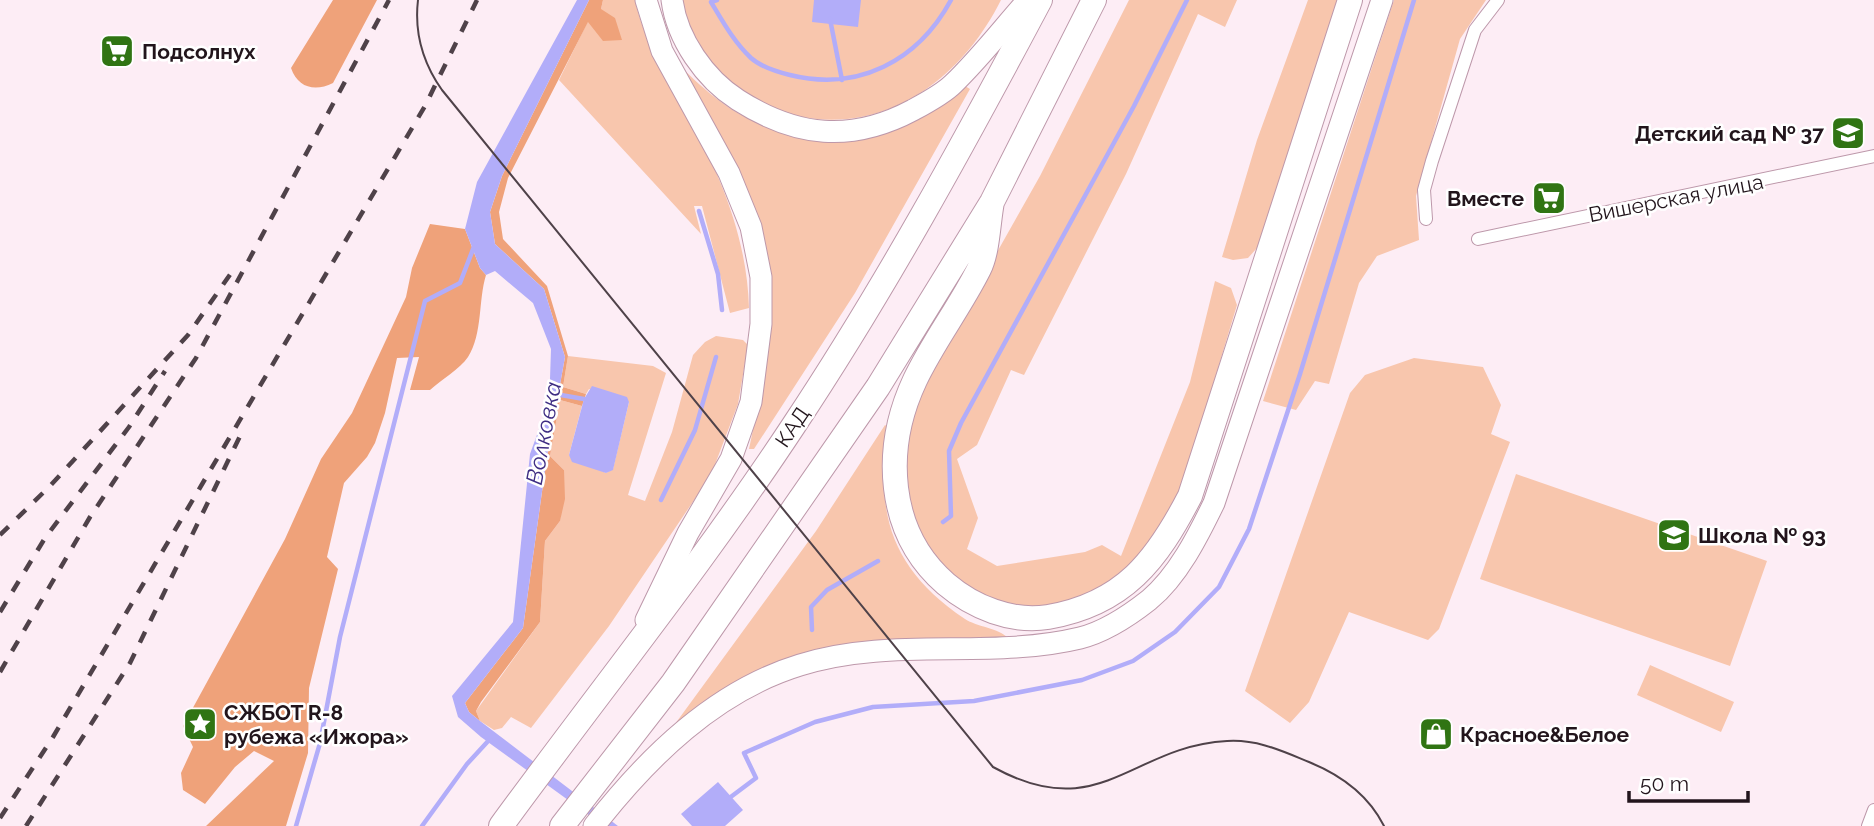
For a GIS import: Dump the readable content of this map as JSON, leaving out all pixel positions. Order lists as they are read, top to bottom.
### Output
{
  "streets": {
    "highway": ["КАД"],
    "street": ["Вишерская улица"]
  },
  "water": ["Волковка"],
  "places": {
    "supermarket": ["Подсолнух", "Вместе"],
    "school or university": ["Детский сад № 37", "Школа № 93"],
    "place": ["СЖБОТ R-8 рубежа «Ижора»"],
    "shop": ["Красное&Белое"]
  },
  "scale_bar": "50 m"
}
